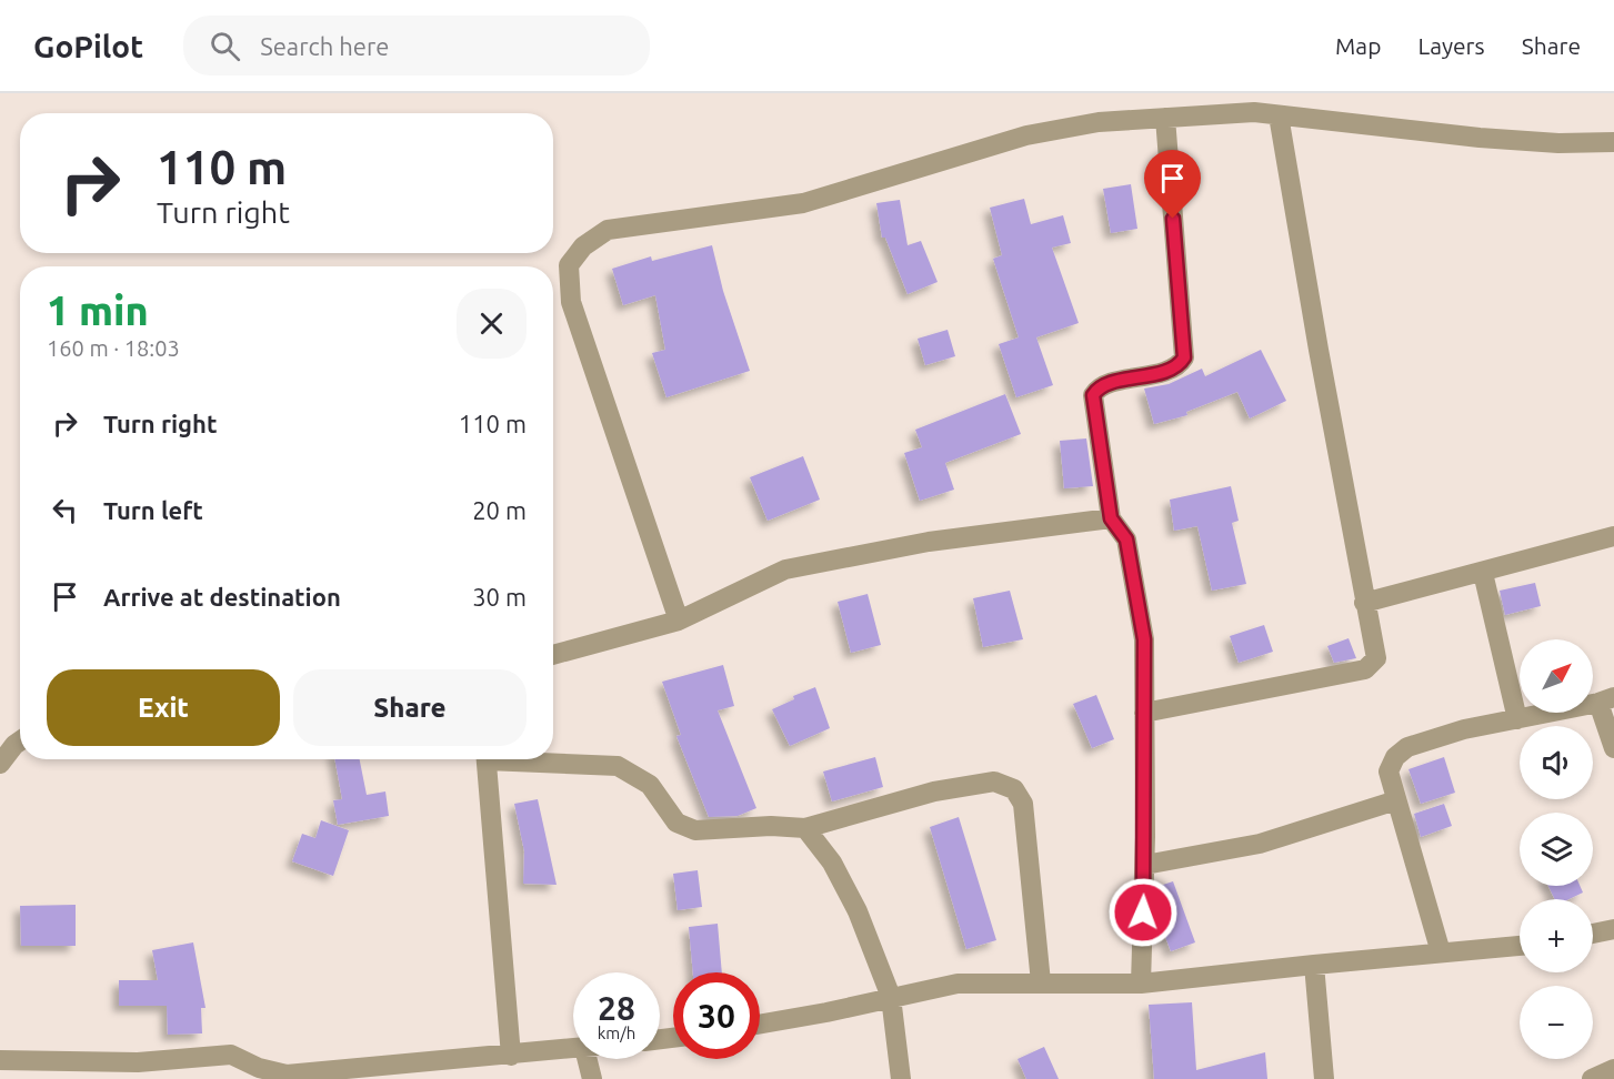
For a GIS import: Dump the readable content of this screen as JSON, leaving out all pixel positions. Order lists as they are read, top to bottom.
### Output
{
  "north": "top right",
  "page": {
    "header": "GoPilot",
    "search": "Search here",
    "nav": ["Map", "Layers", "Share"],
    "turn": ["110 m", "Turn right"],
    "heading": ["1 min", "160 m · 18:03"],
    "list": [
      {
        "name": "Turn right",
        "value": "110 m"
      },
      {
        "name": "Turn left",
        "value": "20 m"
      },
      {
        "name": "Arrive at destination",
        "value": "30 m"
      }
    ],
    "map_buttons": ["+", "−"],
    "buttons": ["Exit", "Share"],
    "speed": "28 km/h",
    "limit": "30"
  }
}
